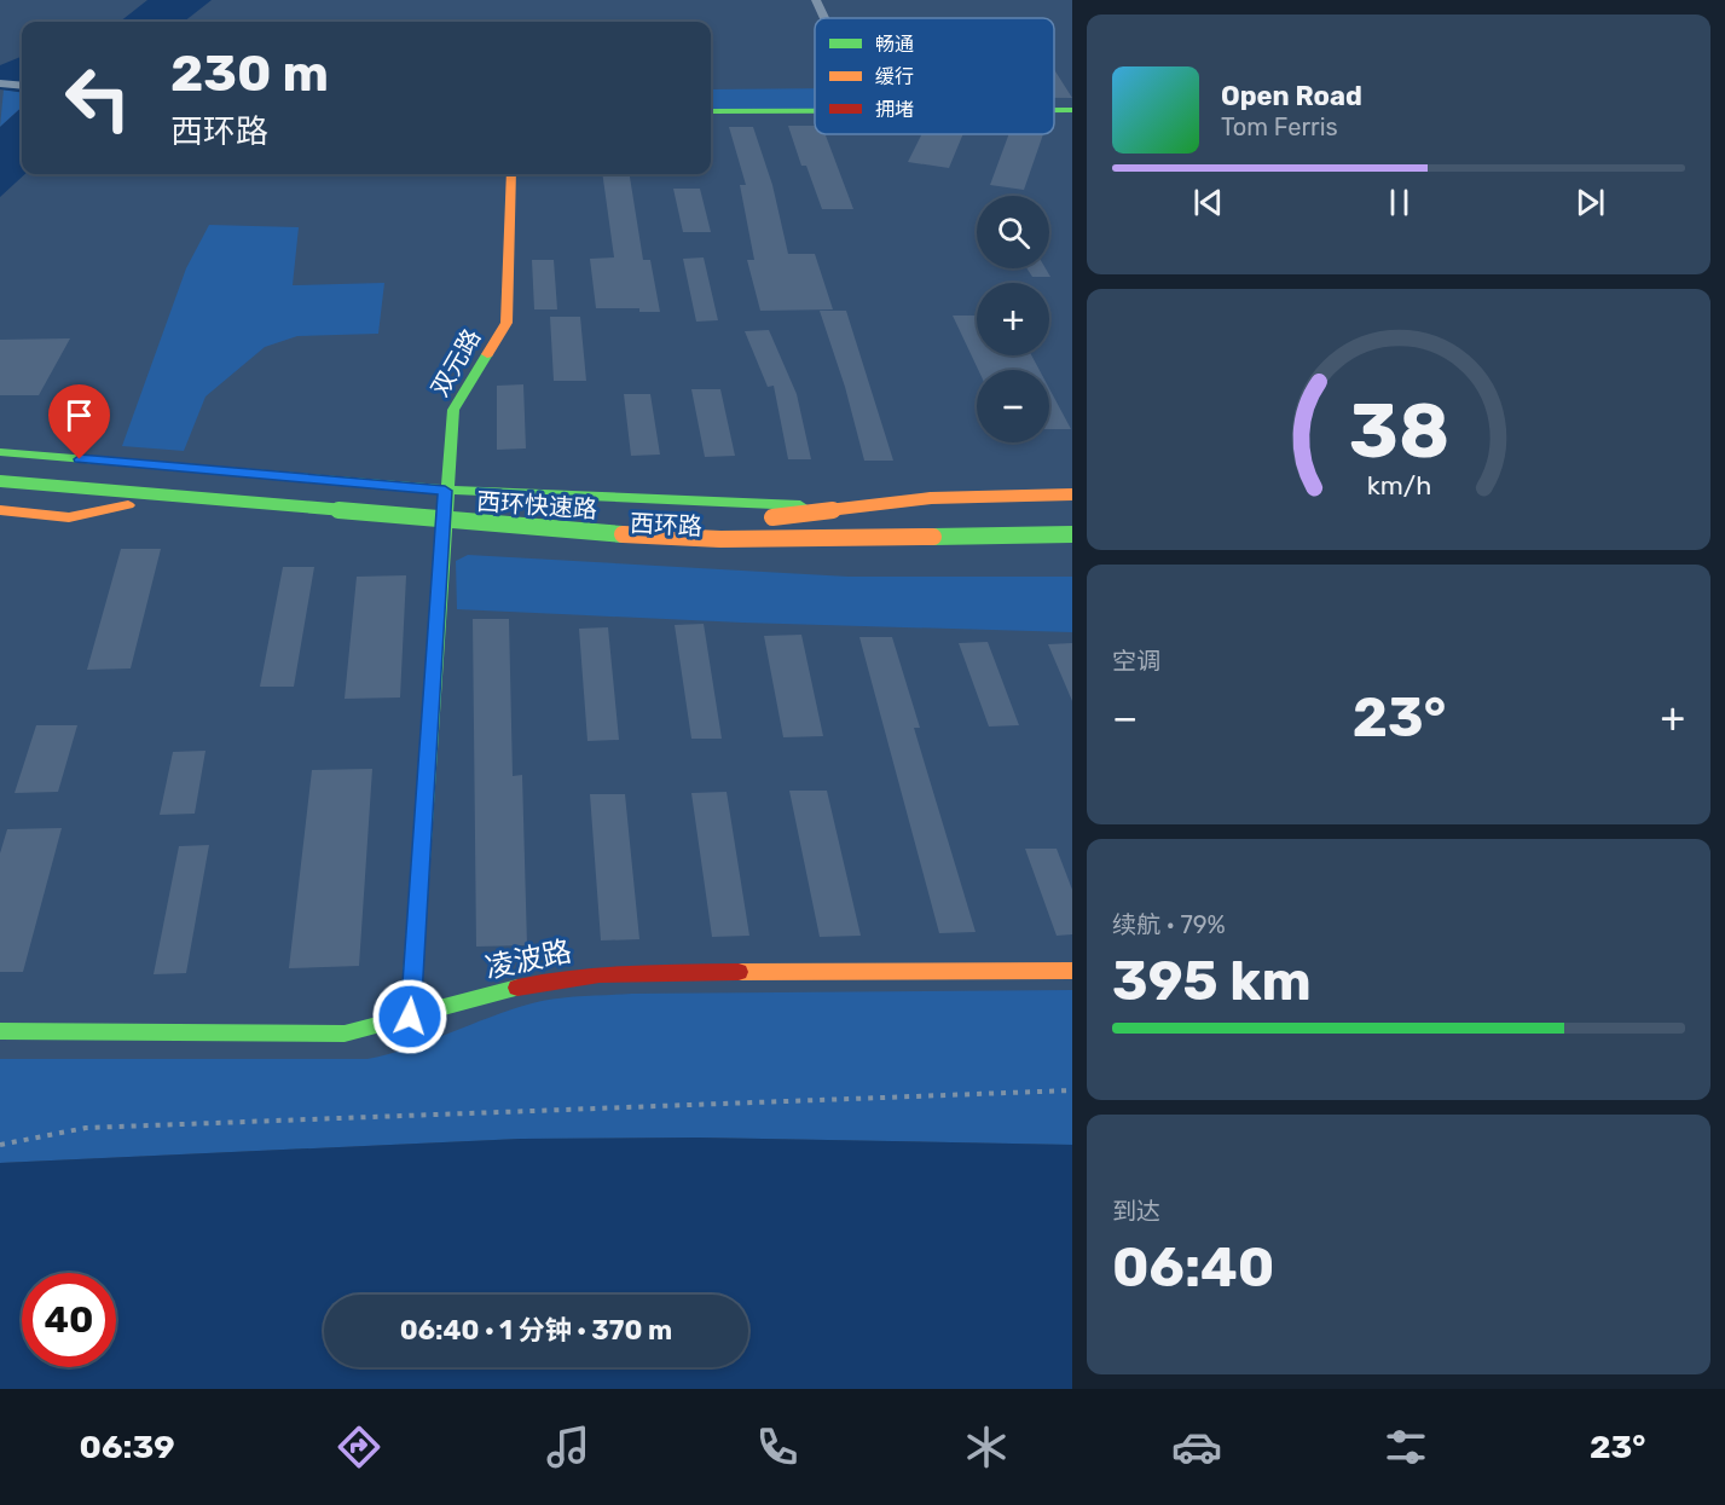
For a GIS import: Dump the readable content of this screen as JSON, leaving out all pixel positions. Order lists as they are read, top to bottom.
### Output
{
  "streets": {
    "main road": [
      "双元路",
      "西环快速路",
      "西环路",
      "凌波路"
    ]
  },
  "crossings": [
    ["双元路", "西环路"],
    ["双元路", "凌波路"]
  ],
  "legend": ["畅通", "缓行", "拥堵"],
  "page": {
    "turn": ["230 m", "西环路"],
    "song": ["Open Road", "Tom Ferris"],
    "map_buttons": ["+", "−"],
    "tile": [
      "空调",
      ["续航 · 79%", "395 km"],
      ["到达", "06:40"]
    ],
    "heat": ["−", "23°", "+"],
    "limit": "40",
    "trip": "06:40 · 1 分钟 · 370 m",
    "tabs": ["06:39", "23°"],
    "gauge": ["38", "km/h"]
  }
}
